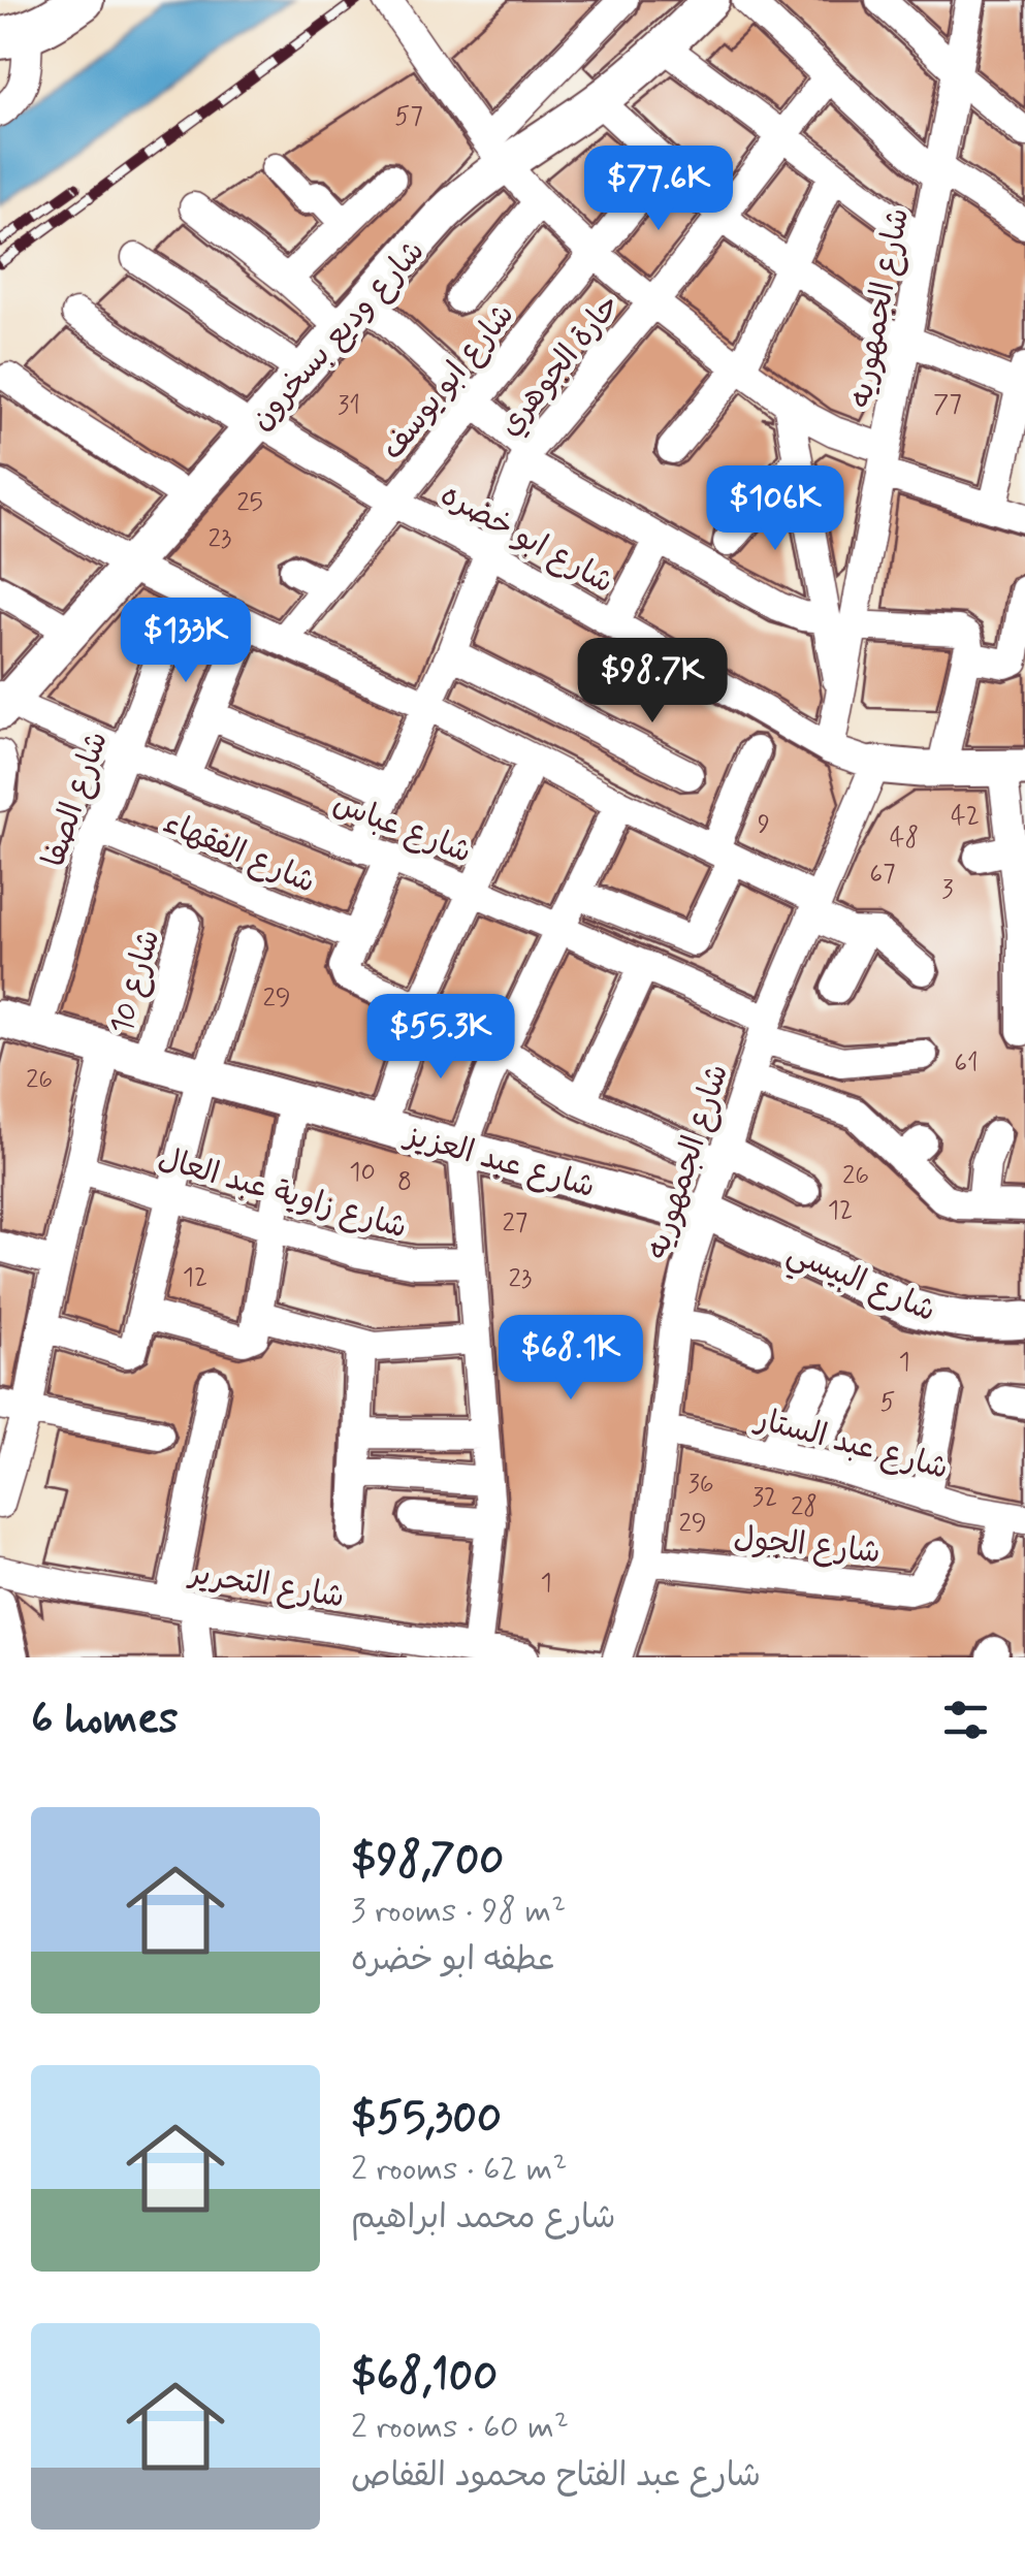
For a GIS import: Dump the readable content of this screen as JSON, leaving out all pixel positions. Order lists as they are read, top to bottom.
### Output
{
  "streets": {
    "street": [
      "شارع الجمهوريه",
      "شارع وديع بسخرون",
      "حارة الجوهري",
      "شارع ابو يوسف",
      "شارع ابو خضره",
      "شارع الصفا",
      "شارع عباس",
      "شارع الفقهاء",
      "شارع 10",
      "شارع عبد العزيز",
      "شارع زاوية عبد العال",
      "شارع البيسي",
      "شارع عبد الستار",
      "شارع الجول",
      "شارع التحرير"
    ]
  },
  "crossings": [
    ["شارع الجمهوريه", "شارع ابو خضره"],
    ["شارع الجمهوريه", "شارع عباس"],
    ["شارع الجمهوريه", "شارع عبد العزيز"],
    ["شارع الجمهوريه", "شارع البيسي"],
    ["شارع الجمهوريه", "شارع عبد الستار"],
    ["شارع الجمهوريه", "شارع الجول"],
    ["شارع وديع بسخرون", "شارع ابو خضره"],
    ["شارع وديع بسخرون", "شارع عباس"],
    ["حارة الجوهري", "شارع ابو خضره"],
    ["حارة الجوهري", "شارع عباس"],
    ["شارع ابو يوسف", "شارع ابو خضره"],
    ["شارع الصفا", "شارع عباس"],
    ["شارع الصفا", "شارع الفقهاء"],
    ["شارع الصفا", "شارع عبد العزيز"],
    ["شارع 10", "شارع عبد العزيز"],
    ["شارع عبد العزيز", "شارع البيسي"]
  ],
  "house_numbers": [
    "57",
    "77",
    "31",
    "25",
    "23",
    "42",
    "9",
    "48",
    "67",
    "3",
    "29",
    "61",
    "26",
    "10",
    "26",
    "8",
    "12",
    "27",
    "12",
    "23",
    "1",
    "5",
    "36",
    "32",
    "28",
    "29",
    "1"
  ],
  "page": {
    "price": [
      "$77.6K",
      "$106K",
      "$133K",
      "$98.7K",
      "$55.3K",
      "$68.1K"
    ],
    "heading": "6 homes",
    "list": [
      {
        "name": "$98,700",
        "note": "3 rooms · 98 m² · عطفه ابو خضره"
      },
      {
        "name": "$55,300",
        "note": "2 rooms · 62 m² · شارع محمد ابراهيم"
      },
      {
        "name": "$68,100",
        "note": "2 rooms · 60 m² · شارع عبد الفتاح محمود القفاص"
      }
    ]
  }
}
